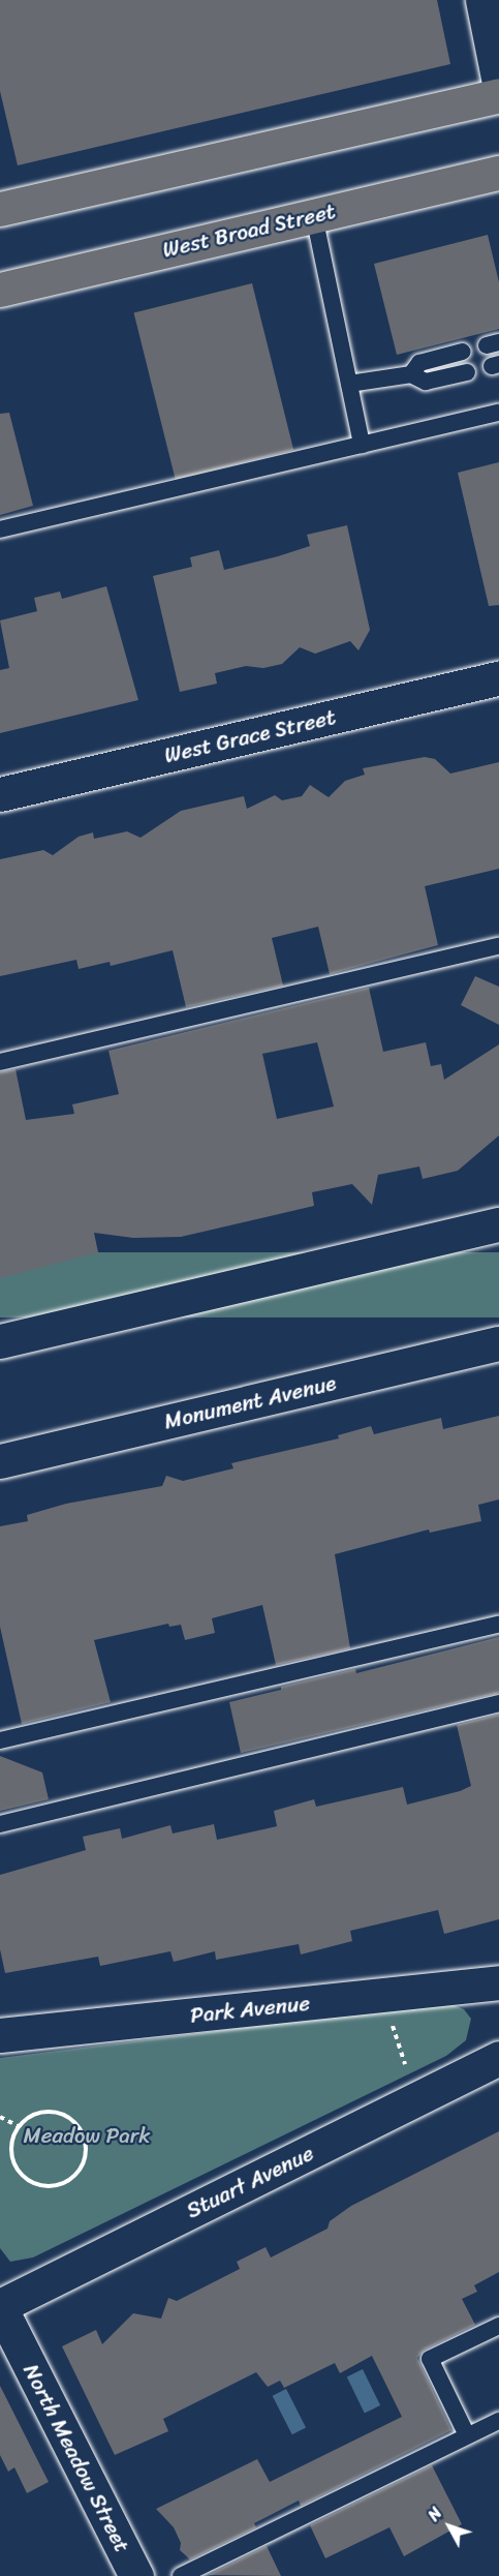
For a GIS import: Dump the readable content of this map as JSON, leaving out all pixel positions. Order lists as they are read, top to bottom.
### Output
{
  "streets": {
    "main road": ["West Broad Street"],
    "street": [
      "West Grace Street",
      "Monument Avenue",
      "Park Avenue",
      "Stuart Avenue",
      "North Meadow Street"
    ]
  },
  "crossings": [
    ["Stuart Avenue", "North Meadow Street"]
  ],
  "parks": ["Meadow Park"],
  "north": "top left"
}
